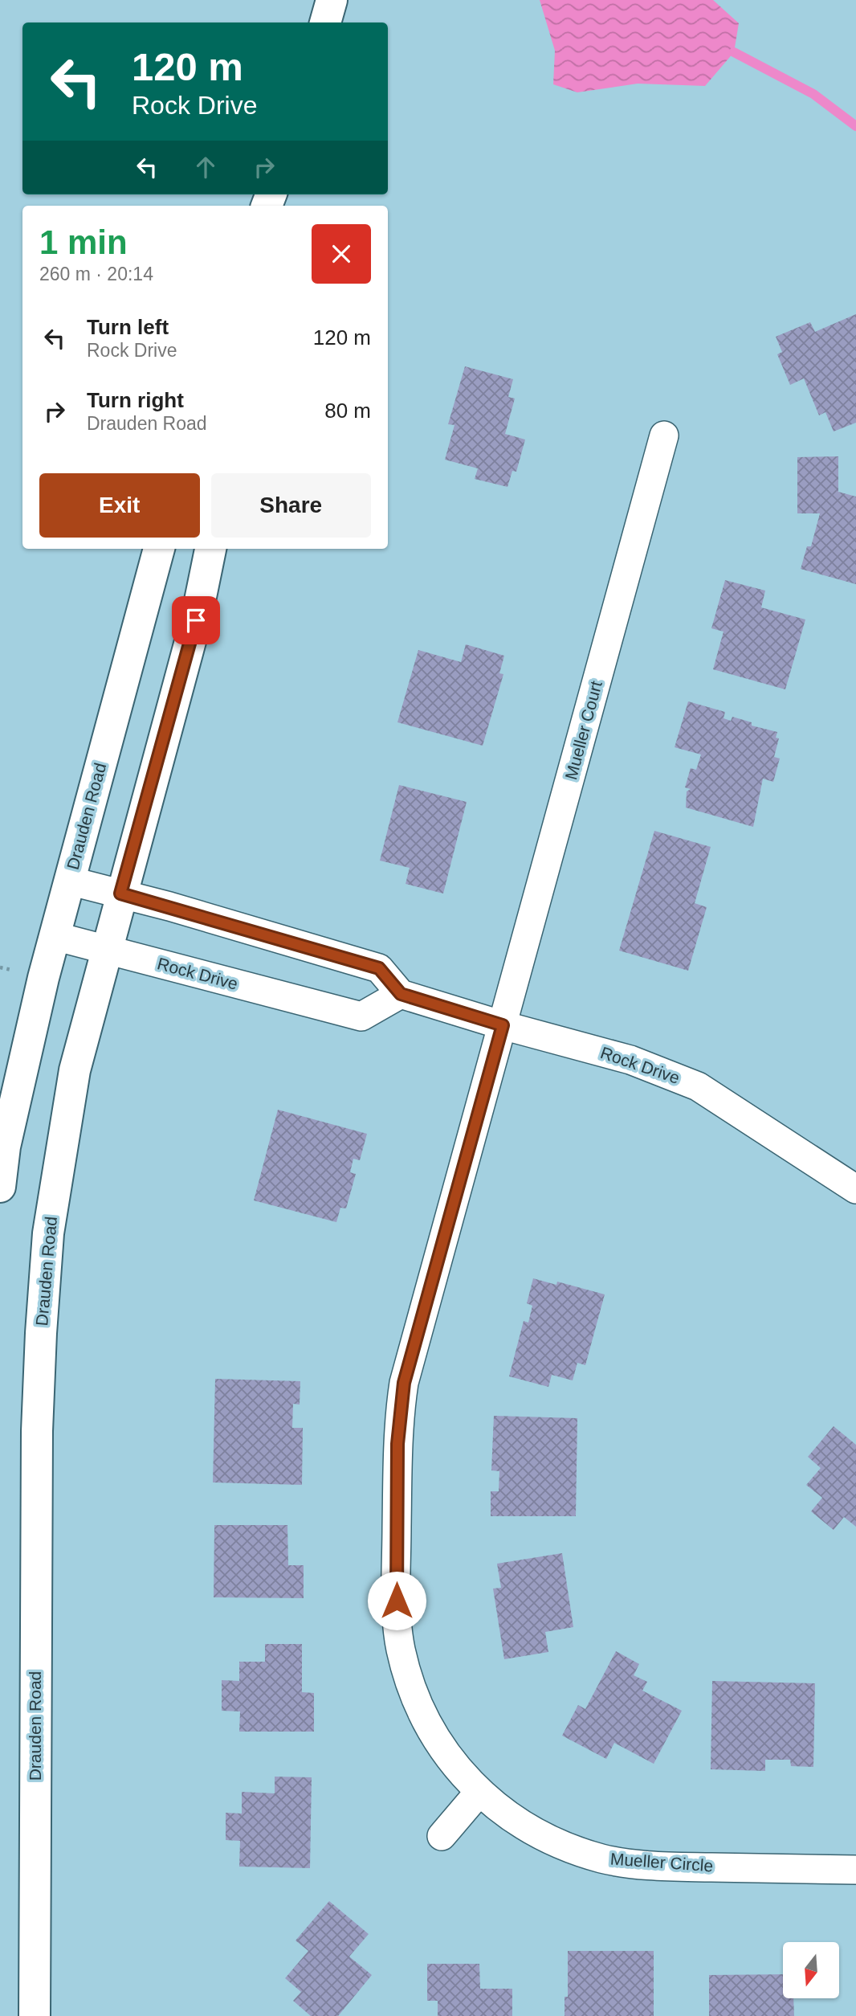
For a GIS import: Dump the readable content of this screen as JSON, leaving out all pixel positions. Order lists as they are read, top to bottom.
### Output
{
  "streets": {
    "street": [
      "Mueller Court",
      "Drauden Road",
      "Rock Drive",
      "Mueller Circle"
    ]
  },
  "crossings": [
    ["Mueller Court", "Rock Drive"],
    ["Mueller Court", "Mueller Circle"],
    ["Drauden Road", "Rock Drive"],
    ["Rock Drive", "Mueller Circle"]
  ],
  "north": "bottom",
  "page": {
    "turn": ["120 m", "Rock Drive"],
    "heading": ["1 min", "260 m · 20:14"],
    "list": [
      {
        "name": "Turn left",
        "note": "Rock Drive",
        "value": "120 m"
      },
      {
        "name": "Turn right",
        "note": "Drauden Road",
        "value": "80 m"
      }
    ],
    "buttons": ["Exit", "Share"]
  }
}
